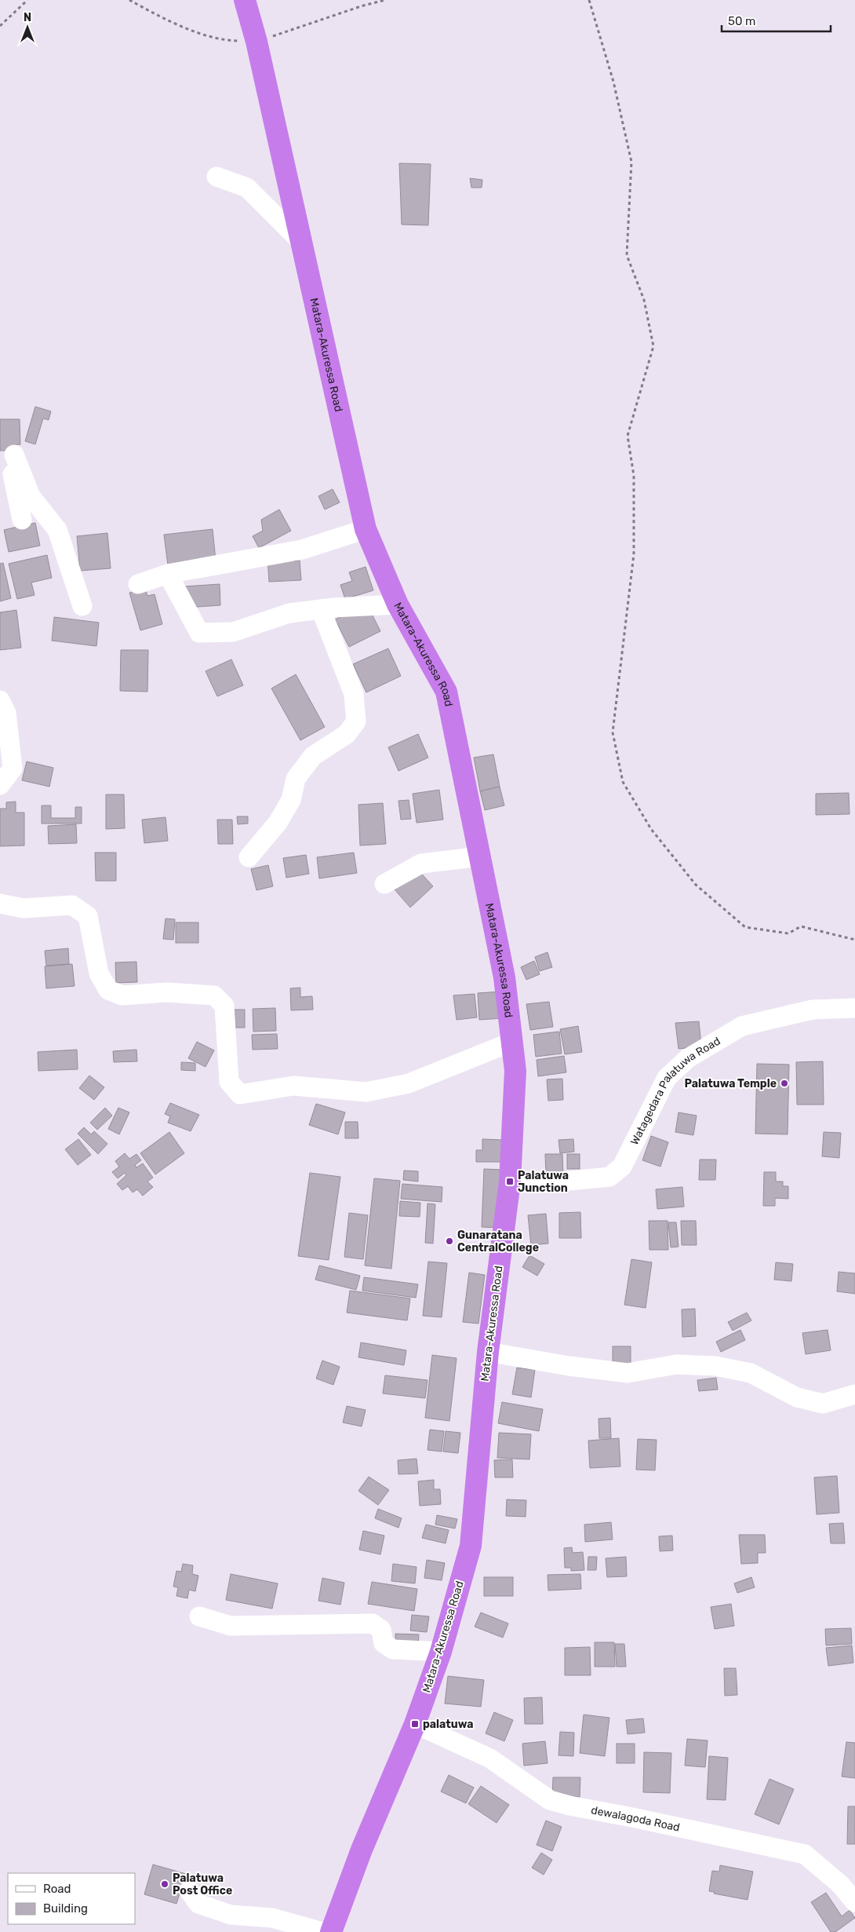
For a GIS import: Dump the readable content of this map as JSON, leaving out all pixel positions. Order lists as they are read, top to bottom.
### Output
{
  "streets": {
    "highway": ["Matara-Akuressa Road"],
    "street": ["Watagedara Palatuwa Road", "dewalagoda Road"]
  },
  "crossings": [
    ["Matara-Akuressa Road", "Watagedara Palatuwa Road"],
    ["Matara-Akuressa Road", "dewalagoda Road"]
  ],
  "places": {
    "other": ["Palatuwa Temple", "Gunaratana CentralCollege", "Palatuwa Post Office"],
    "transit": ["Palatuwa Junction", "palatuwa"]
  },
  "legend": ["Road", "Building"],
  "scale_bar": "50 m",
  "north": "top"
}
